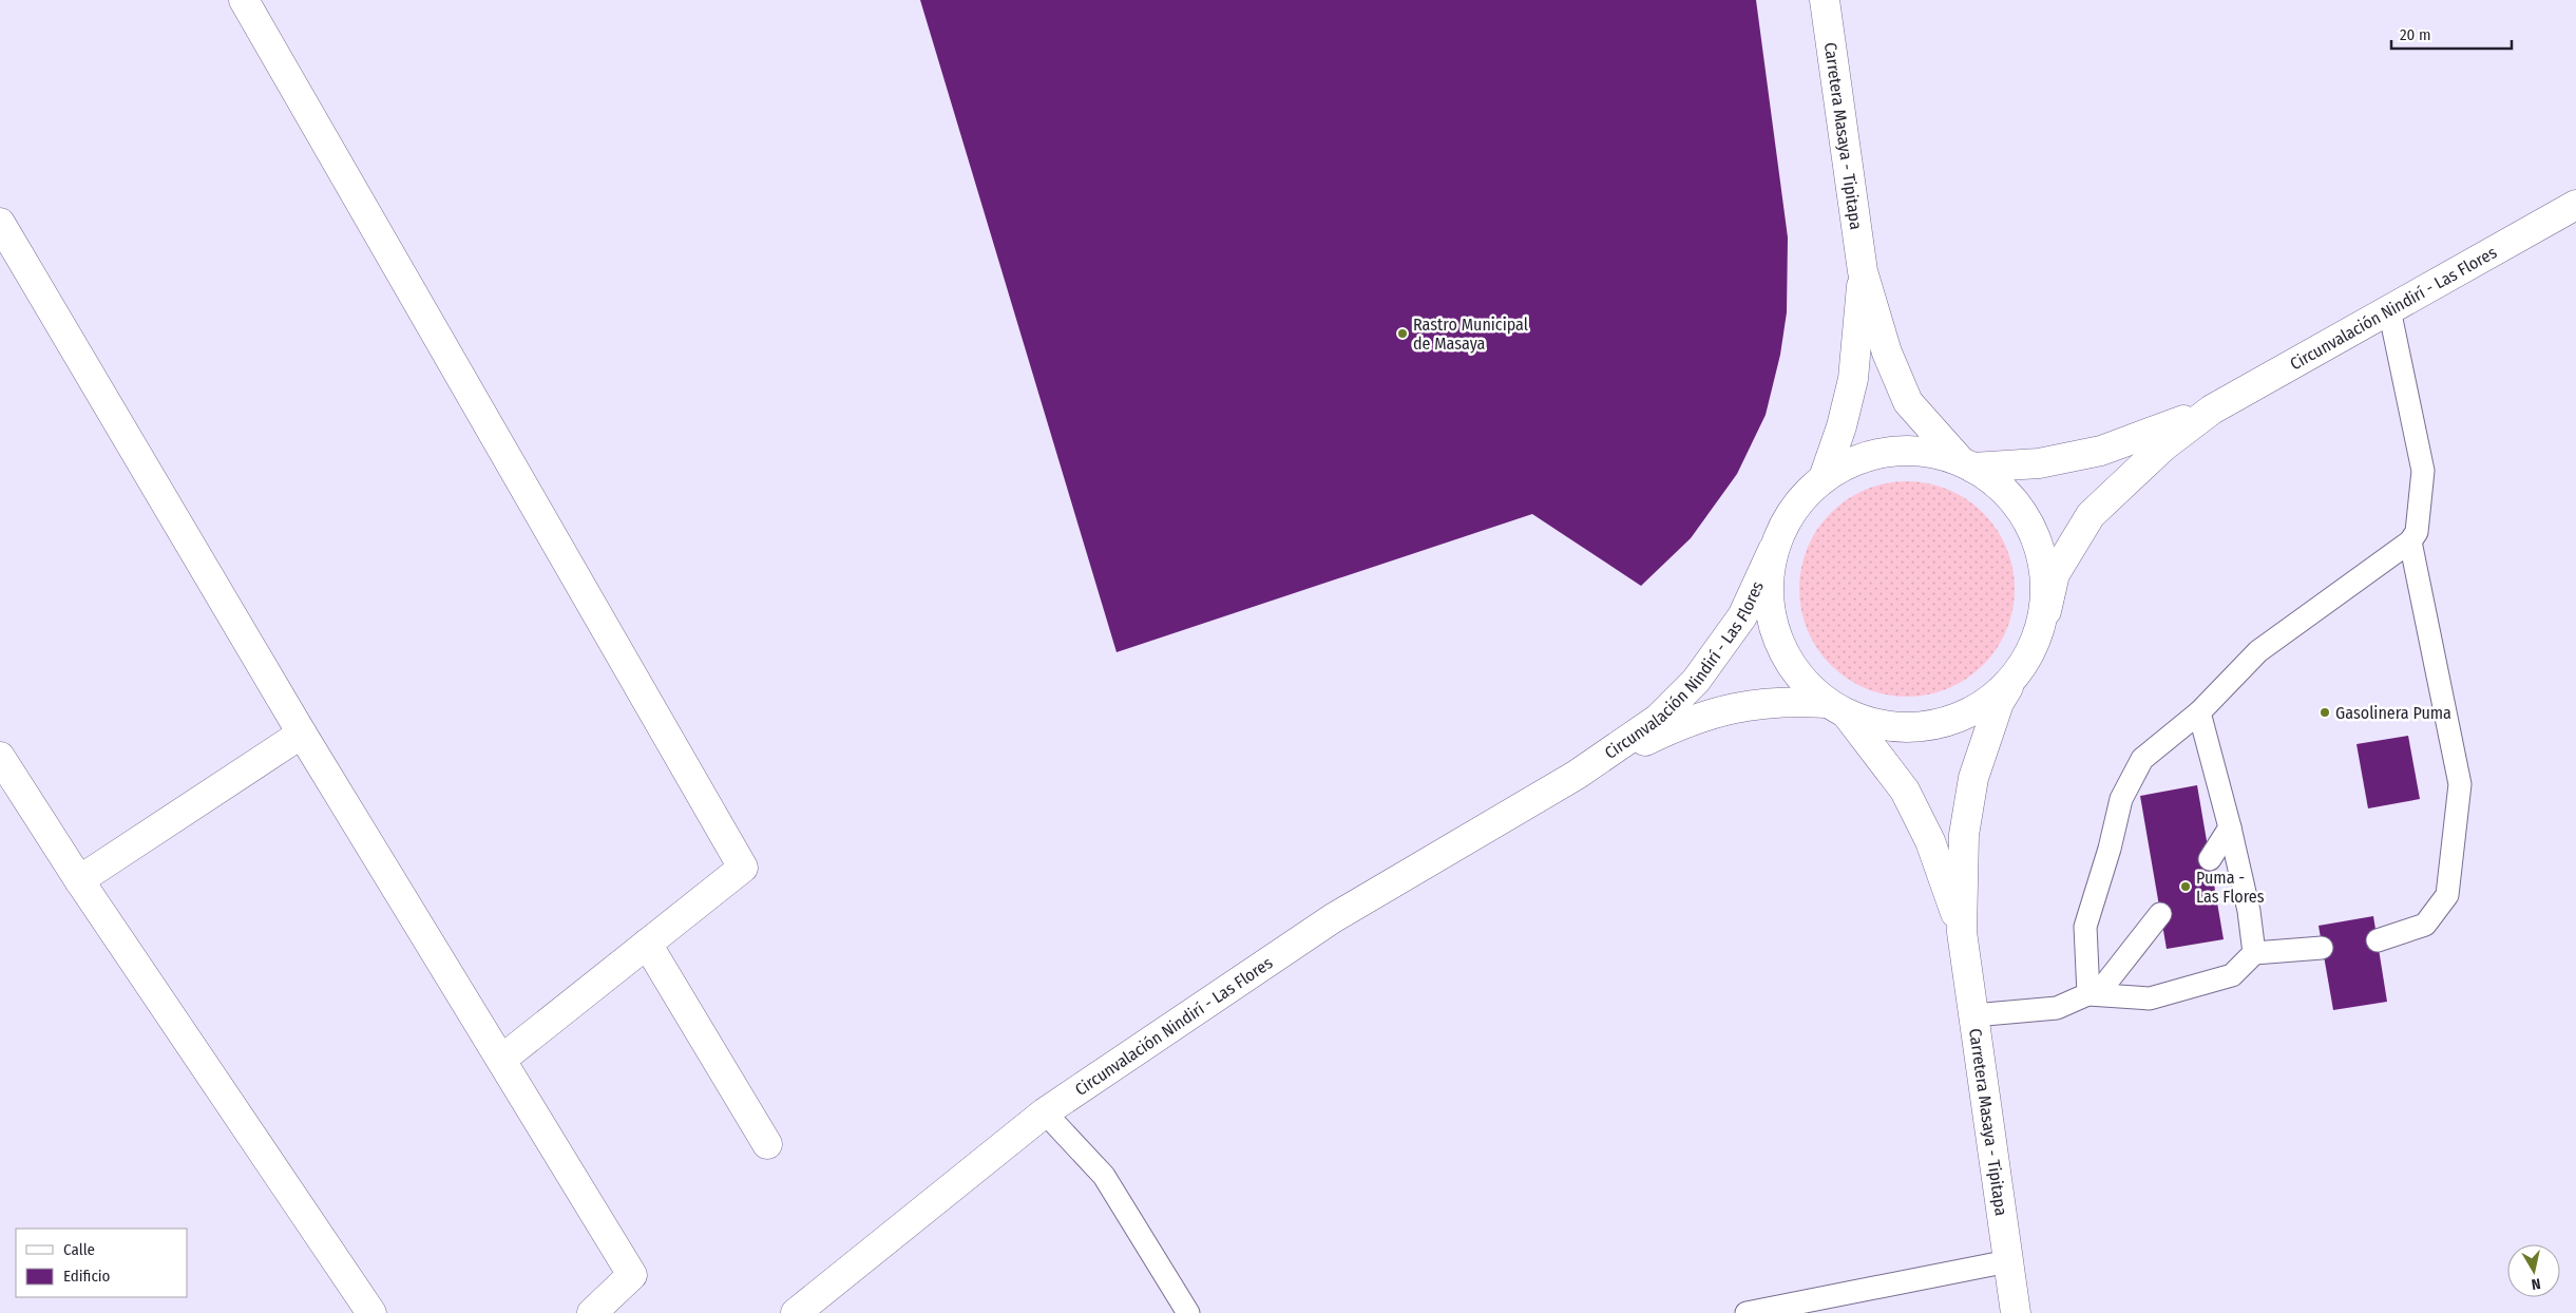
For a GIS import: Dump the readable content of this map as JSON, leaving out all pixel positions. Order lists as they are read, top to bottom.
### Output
{
  "streets": {
    "main road": ["Carretera Masaya - Tipitapa", "Circunvalación Nindirí - Las Flores"]
  },
  "crossings": [
    ["Carretera Masaya - Tipitapa", "Circunvalación Nindirí - Las Flores"]
  ],
  "places": ["Rastro Municipal de Masaya", "Gasolinera Puma", "Puma - Las Flores"],
  "legend": ["Calle", "Edificio"],
  "scale_bar": "20 m",
  "north": "bottom"
}
